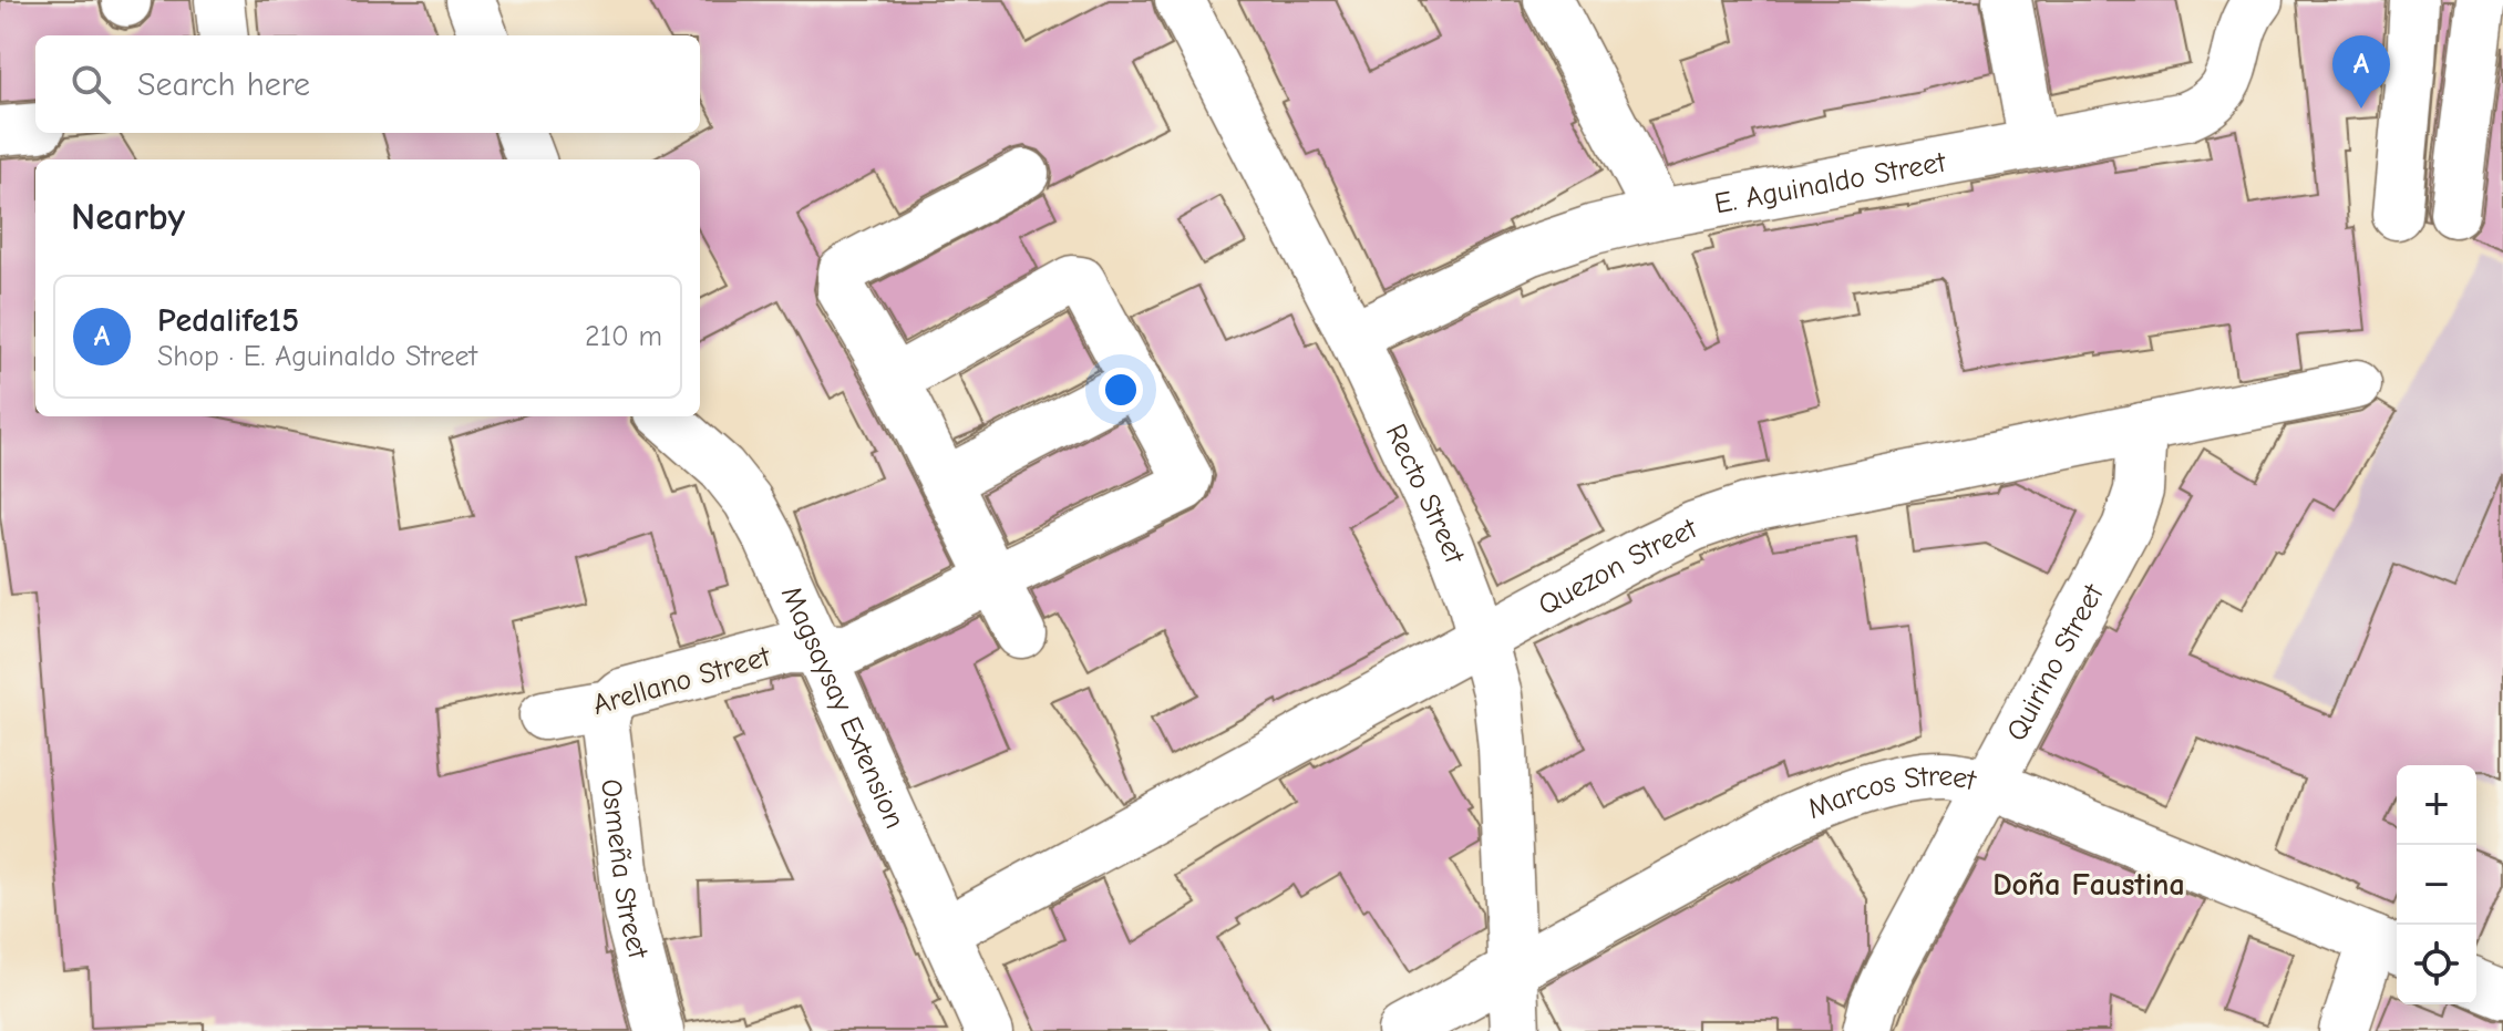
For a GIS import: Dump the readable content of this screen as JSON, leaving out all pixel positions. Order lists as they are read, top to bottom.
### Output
{
  "streets": {
    "street": [
      "E. Aguinaldo Street",
      "Recto Street",
      "Quezon Street",
      "Quirino Street",
      "Arellano Street",
      "Magsaysay Extension",
      "Marcos Street",
      "Osmeña Street"
    ]
  },
  "crossings": [
    ["E. Aguinaldo Street", "Recto Street"],
    ["Recto Street", "Quezon Street"],
    ["Recto Street", "Marcos Street"],
    ["Quezon Street", "Quirino Street"],
    ["Quezon Street", "Magsaysay Extension"],
    ["Quirino Street", "Marcos Street"],
    ["Arellano Street", "Magsaysay Extension"],
    ["Arellano Street", "Osmeña Street"]
  ],
  "districts": ["Doña Faustina"],
  "page": {
    "pins": "A",
    "search": "Search here",
    "heading": "Nearby",
    "list": [
      {
        "mark": "A",
        "name": "Pedalife15",
        "note": "Shop · E. Aguinaldo Street",
        "value": "210 m"
      }
    ],
    "map_buttons": ["+", "−"]
  }
}
